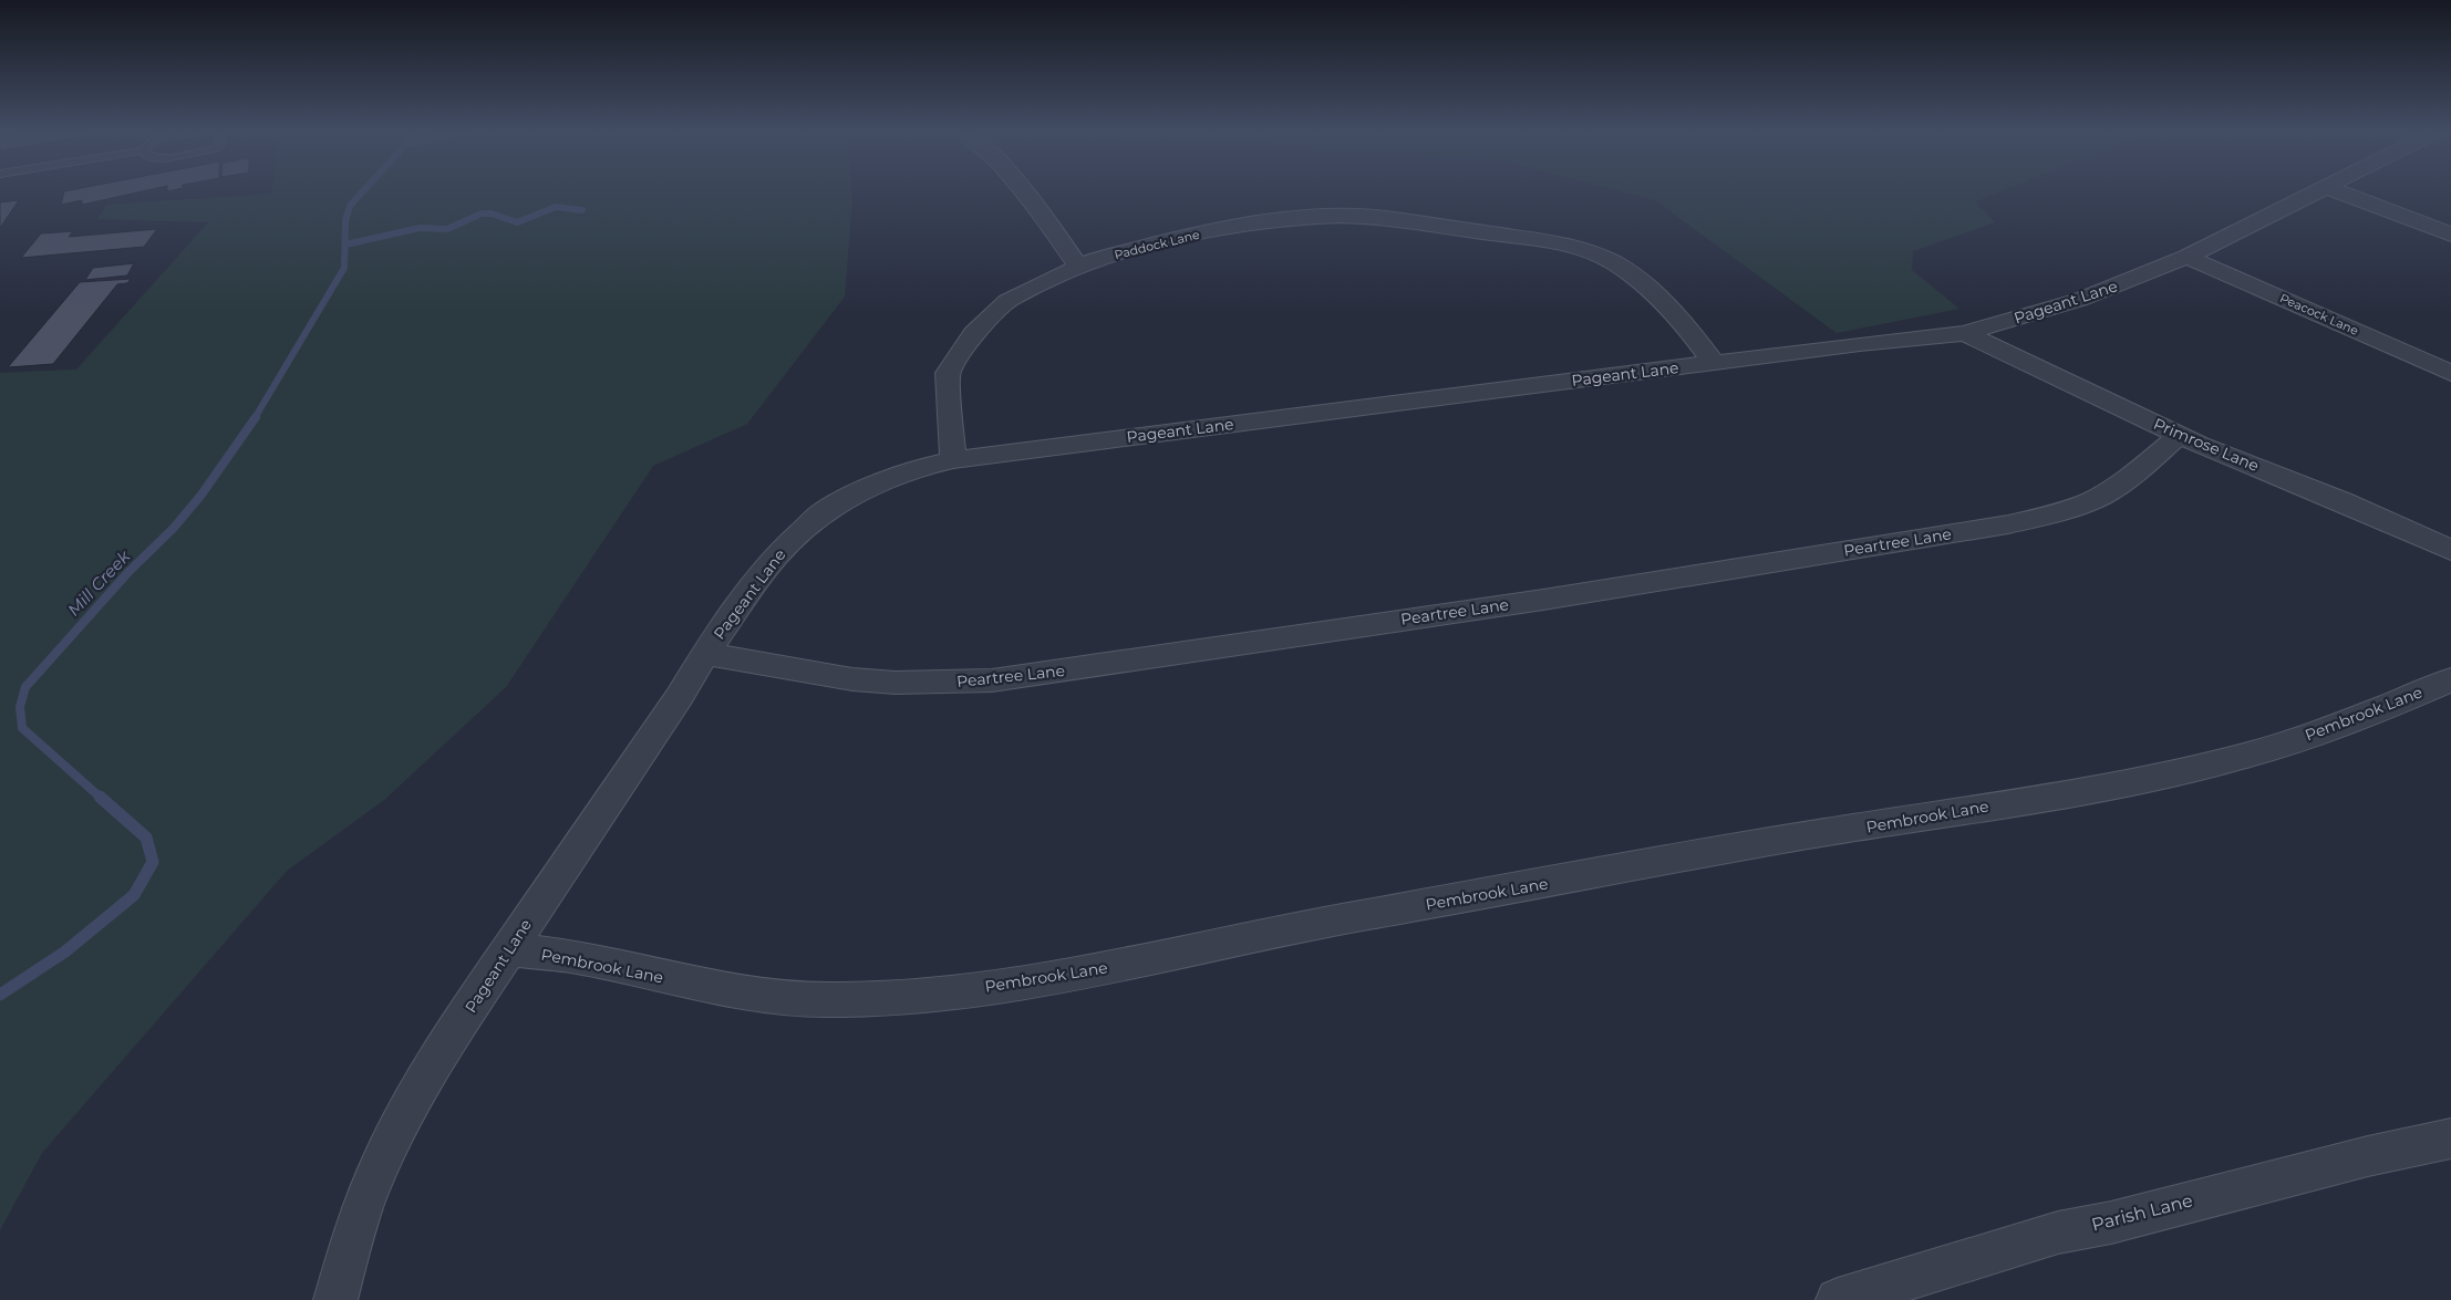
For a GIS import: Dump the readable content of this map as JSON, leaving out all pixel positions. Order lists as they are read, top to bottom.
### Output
{
  "streets": {
    "street": [
      "Paddock Lane",
      "Pageant Lane",
      "Peacock Lane",
      "Primrose Lane",
      "Peartree Lane",
      "Pembrook Lane",
      "Parish Lane"
    ]
  },
  "crossings": [
    ["Paddock Lane", "Pageant Lane"],
    ["Pageant Lane", "Peacock Lane"],
    ["Pageant Lane", "Primrose Lane"],
    ["Pageant Lane", "Peartree Lane"],
    ["Pageant Lane", "Pembrook Lane"],
    ["Primrose Lane", "Peartree Lane"]
  ],
  "water": ["Mill Creek"]
}
